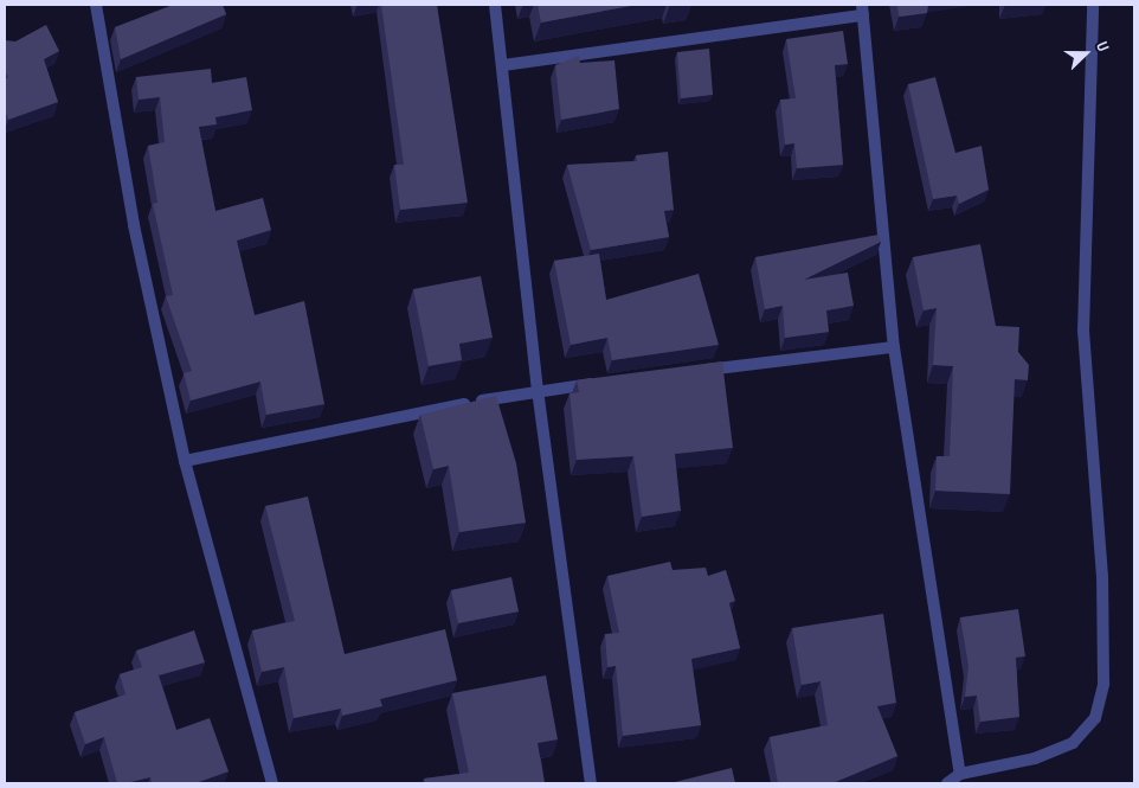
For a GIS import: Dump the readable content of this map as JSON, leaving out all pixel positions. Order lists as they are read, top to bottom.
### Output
{
  "north": "right"
}
